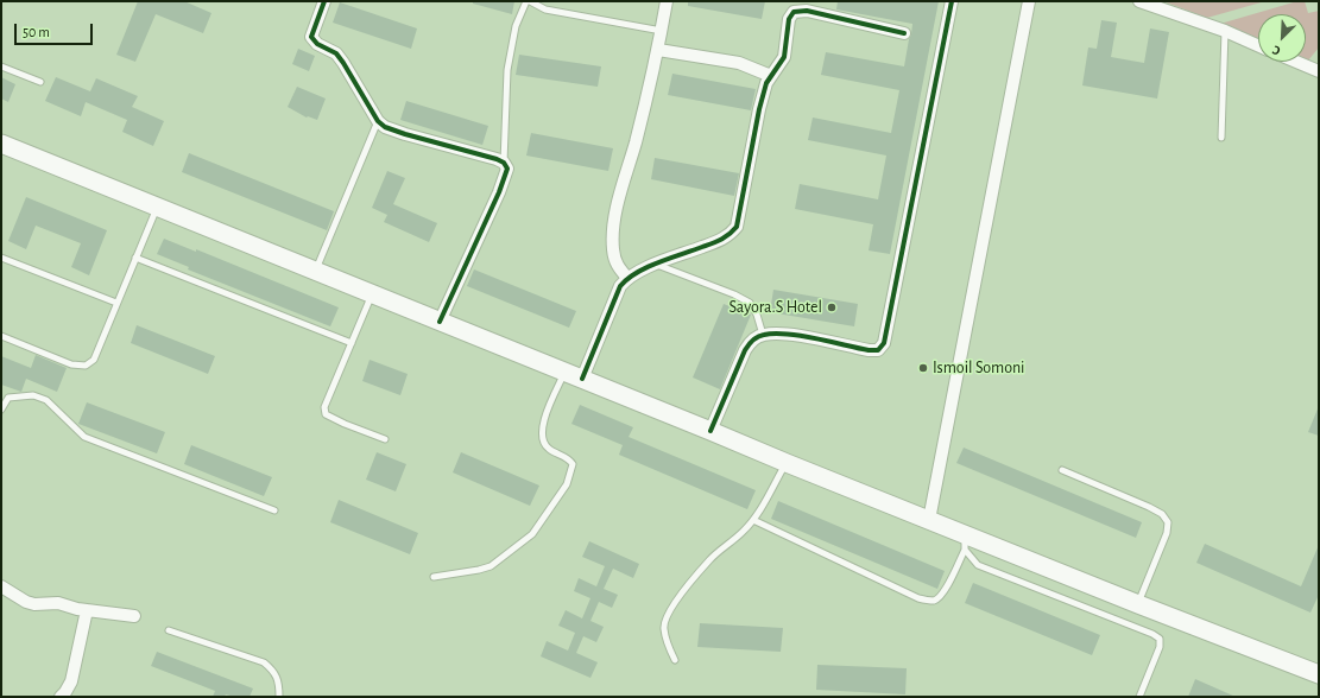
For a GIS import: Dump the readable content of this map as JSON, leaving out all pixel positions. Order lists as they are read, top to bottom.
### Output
{
  "places": ["Sayora.S Hotel", "Ismoil Somoni"],
  "scale_bar": "50 m",
  "north": "bottom left"
}
